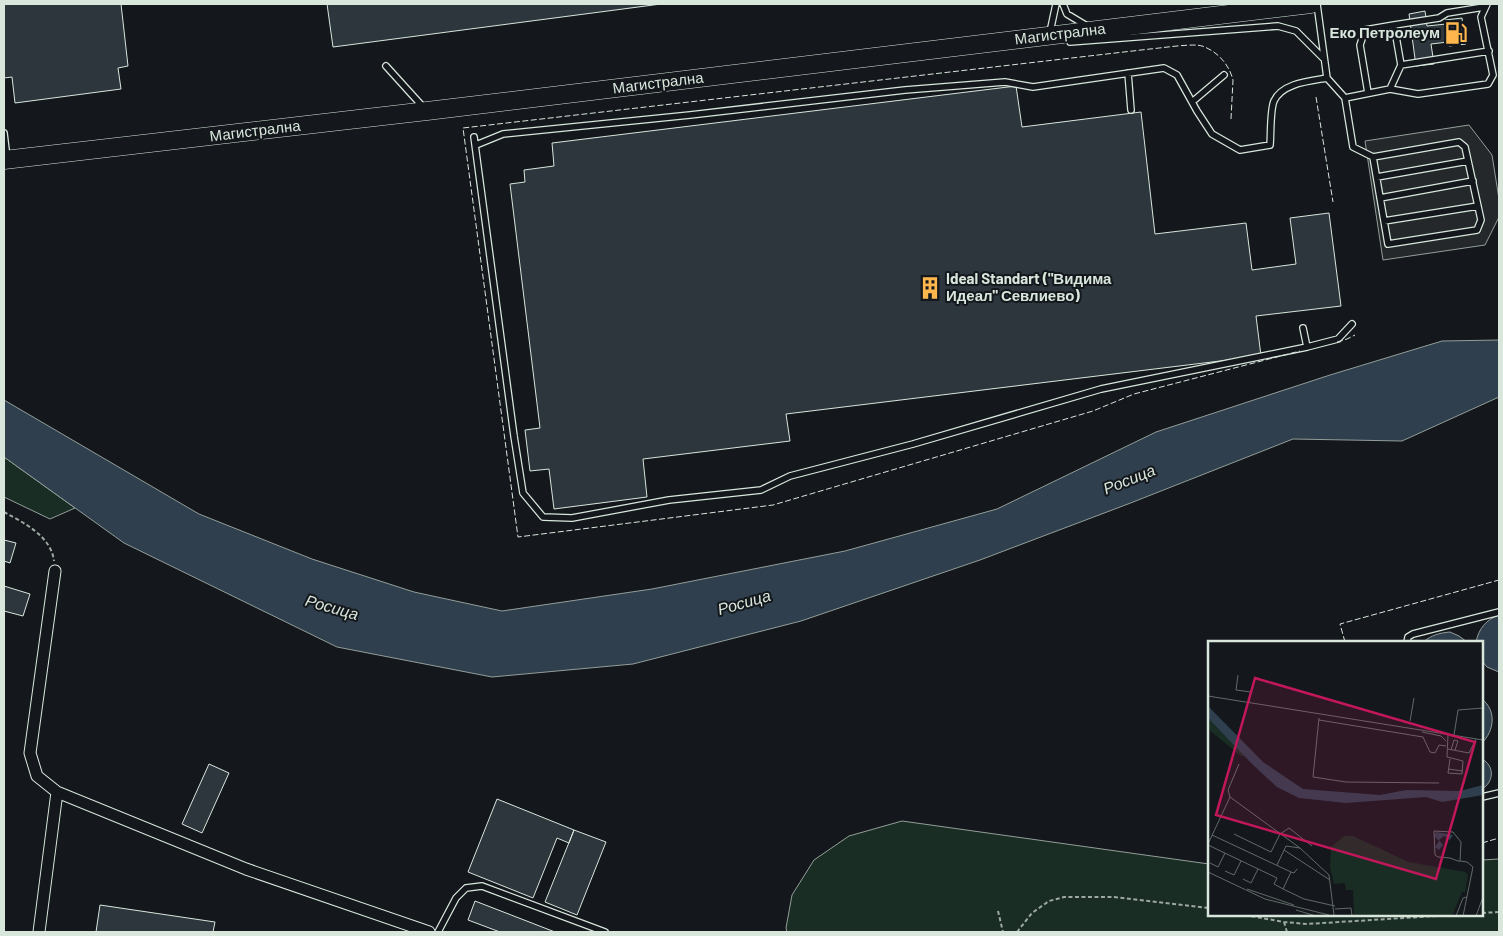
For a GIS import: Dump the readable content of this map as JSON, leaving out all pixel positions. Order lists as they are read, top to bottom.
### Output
{
  "streets": {
    "main road": ["Магистрална"]
  },
  "water": ["Росица"],
  "places": {
    "fuel station": ["Еко Петролеум"],
    "building": ["Ideal Standart (\"Видима Идеал\" Севлиево)"]
  }
}
